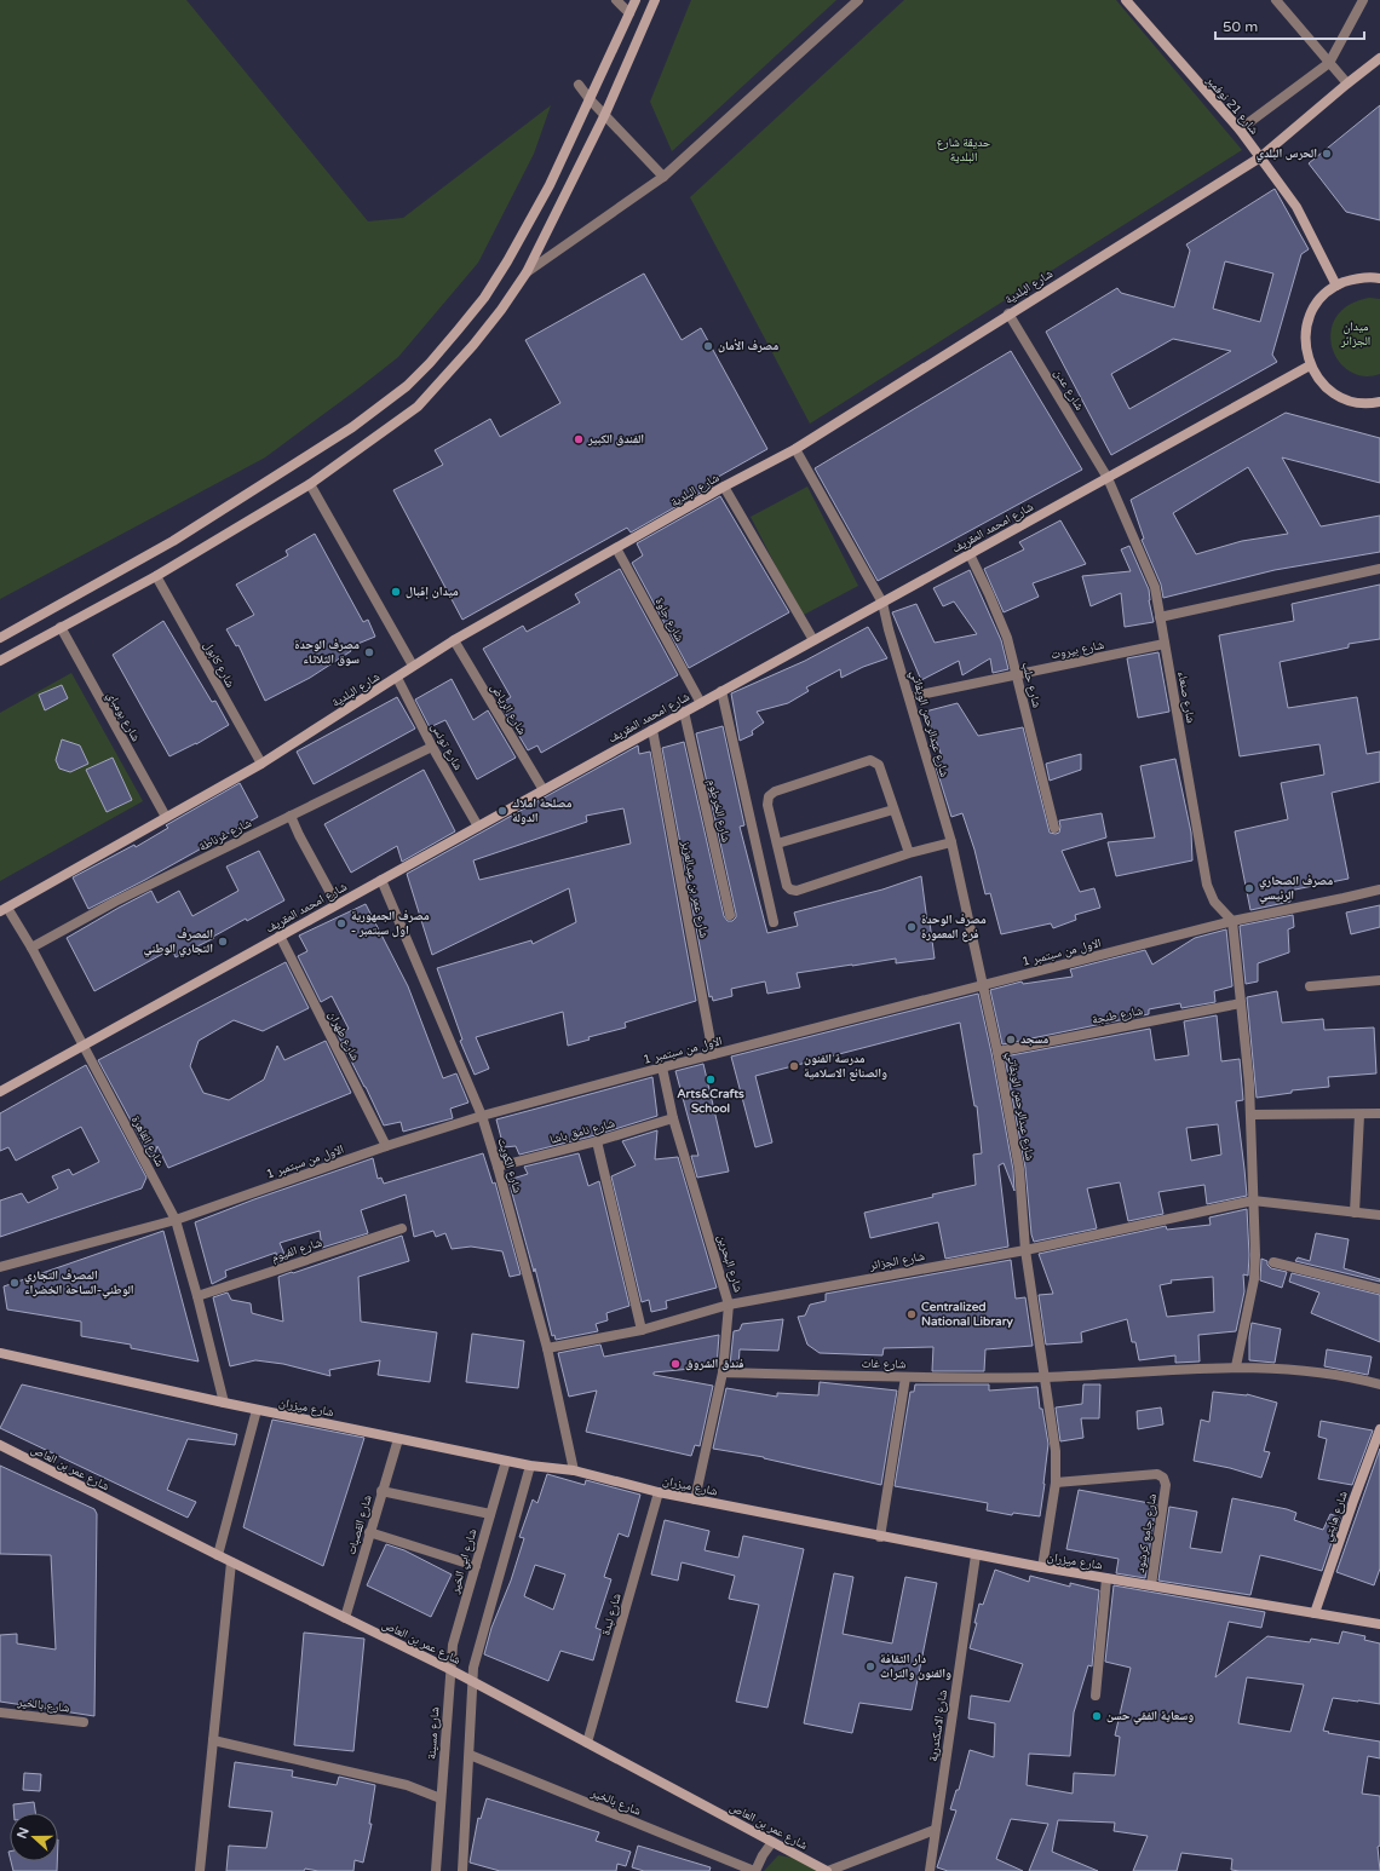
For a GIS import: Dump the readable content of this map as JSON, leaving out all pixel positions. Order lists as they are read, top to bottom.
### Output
{
  "streets": {
    "street": [
      "شارع 21 نوفمبر",
      "شارع البلدية",
      "شارع عدن",
      "شارع امحمد المقريف",
      "شارع جاوة",
      "شارع بيروت",
      "شارع كابول",
      "شارع حلب",
      "شارع صنعاء",
      "شارع الرياض",
      "شارع بومباي",
      "شارع عبدالرحمن الويفاتي",
      "شارع تونس",
      "شارع الخرطوم",
      "شارع غرناطة",
      "شارع عمر بن عبدالعزيز",
      "الاول من سبتمبر 1",
      "شارع طنجة",
      "شارع طهران",
      "شارع نامق باشا",
      "شارع القاهرة",
      "شارع الكويت",
      "شارع الفيوم",
      "شارع الجزائر",
      "شارع البحرين",
      "شارع غات",
      "شارع ميزران",
      "شارع عمر بن العاص",
      "شارع هايتي",
      "شارع القصبات",
      "شارع جامع كرشود",
      "شارع ابي الخير",
      "شارع لبدة",
      "شارع بالخير",
      "شارع الاسكندرية",
      "شارع مسينة"
    ]
  },
  "crossings": [
    ["شارع 21 نوفمبر", "شارع البلدية"],
    ["شارع البلدية", "شارع عدن"],
    ["شارع البلدية", "شارع جاوة"],
    ["شارع البلدية", "شارع كابول"],
    ["شارع البلدية", "شارع الرياض"],
    ["شارع البلدية", "شارع بومباي"],
    ["شارع البلدية", "شارع عبدالرحمن الويفاتي"],
    ["شارع البلدية", "شارع تونس"],
    ["شارع البلدية", "شارع القاهرة"],
    ["شارع عدن", "شارع امحمد المقريف"],
    ["شارع عدن", "شارع صنعاء"],
    ["شارع امحمد المقريف", "شارع جاوة"],
    ["شارع امحمد المقريف", "شارع حلب"],
    ["شارع امحمد المقريف", "شارع صنعاء"],
    ["شارع امحمد المقريف", "شارع الرياض"],
    ["شارع امحمد المقريف", "شارع عبدالرحمن الويفاتي"],
    ["شارع امحمد المقريف", "شارع تونس"],
    ["شارع امحمد المقريف", "شارع الخرطوم"],
    ["شارع امحمد المقريف", "شارع عمر بن عبدالعزيز"],
    ["شارع امحمد المقريف", "شارع طهران"],
    ["شارع امحمد المقريف", "شارع القاهرة"],
    ["شارع امحمد المقريف", "شارع الكويت"],
    ["شارع بيروت", "شارع حلب"],
    ["شارع بيروت", "شارع صنعاء"],
    ["شارع بيروت", "شارع عبدالرحمن الويفاتي"],
    ["شارع صنعاء", "الاول من سبتمبر 1"],
    ["شارع عبدالرحمن الويفاتي", "الاول من سبتمبر 1"],
    ["شارع عبدالرحمن الويفاتي", "شارع طنجة"],
    ["شارع عبدالرحمن الويفاتي", "شارع الجزائر"],
    ["شارع عبدالرحمن الويفاتي", "شارع غات"],
    ["شارع عبدالرحمن الويفاتي", "شارع ميزران"],
    ["شارع عبدالرحمن الويفاتي", "شارع جامع كرشود"],
    ["شارع تونس", "شارع غرناطة"],
    ["شارع غرناطة", "شارع القاهرة"],
    ["شارع عمر بن عبدالعزيز", "الاول من سبتمبر 1"],
    ["الاول من سبتمبر 1", "شارع طهران"],
    ["الاول من سبتمبر 1", "شارع القاهرة"],
    ["الاول من سبتمبر 1", "شارع الكويت"],
    ["الاول من سبتمبر 1", "شارع البحرين"],
    ["شارع نامق باشا", "شارع الكويت"],
    ["شارع نامق باشا", "شارع البحرين"],
    ["شارع القاهرة", "شارع الفيوم"],
    ["شارع القاهرة", "شارع ميزران"],
    ["شارع الكويت", "شارع الجزائر"],
    ["شارع الكويت", "شارع ميزران"],
    ["شارع الجزائر", "شارع البحرين"],
    ["شارع البحرين", "شارع غات"],
    ["شارع البحرين", "شارع ميزران"],
    ["شارع ميزران", "شارع هايتي"],
    ["شارع ميزران", "شارع القصبات"],
    ["شارع ميزران", "شارع جامع كرشود"],
    ["شارع ميزران", "شارع ابي الخير"],
    ["شارع ميزران", "شارع لبدة"],
    ["شارع ميزران", "شارع الاسكندرية"],
    ["شارع عمر بن العاص", "شارع القصبات"],
    ["شارع عمر بن العاص", "شارع ابي الخير"],
    ["شارع عمر بن العاص", "شارع لبدة"],
    ["شارع عمر بن العاص", "شارع مسينة"],
    ["شارع ابي الخير", "شارع مسينة"]
  ],
  "parks": ["حديقة شارع البلدية", "ميدان الجزائر"],
  "places": [
    "الحرس البلدي",
    "مصرف الأمان",
    "الفندق الكبير",
    "ميدان إقبال",
    "مصرف الوحدة سوق الثلاثاء",
    "مصلحة املاك الدولة",
    "مصرف الصحاري الرئيسي",
    "مصرف الجمهورية - اول سبتمبر",
    "مصرف الوحدة فرع المعمورة",
    "المصرف التجاري الوطني",
    "مسجد",
    "مدرسة الفنون والصنائع الاسلامية",
    "Arts&Crafts School",
    "المصرف التجاري الوطني-الساحة الخضراء",
    "Centralized National Library",
    "فندق الشروق",
    "دار الثقافة والفنون والتراث",
    "وسعاية الفقي حسن"
  ],
  "scale_bar": "50 m",
  "north": "left"
}
